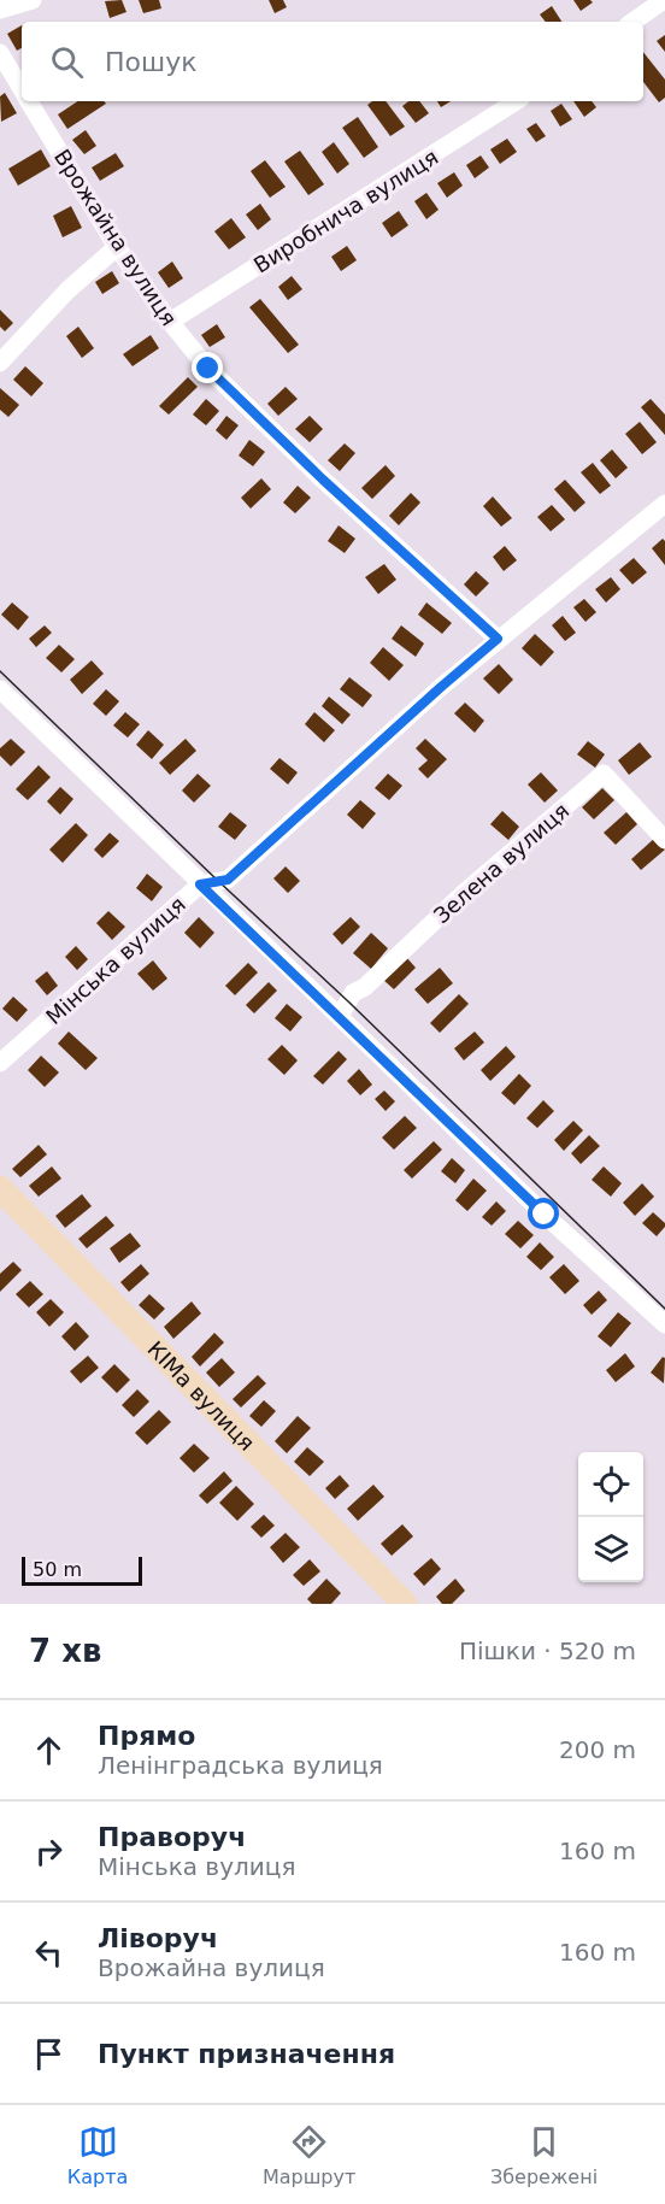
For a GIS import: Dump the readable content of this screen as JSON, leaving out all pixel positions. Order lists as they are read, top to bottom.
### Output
{
  "streets": {
    "street": [
      "Виробнича вулиця",
      "Врожайна вулиця",
      "Зелена вулиця",
      "Мінська вулиця",
      "КІМа вулиця"
    ]
  },
  "crossings": [
    ["Виробнича вулиця", "Врожайна вулиця"],
    ["Врожайна вулиця", "Мінська вулиця"]
  ],
  "scale_bar": "50 m",
  "page": {
    "search": "Пошук",
    "scale": "50 m",
    "heading": ["7 хв", "Пішки · 520 m"],
    "list": [
      ["Прямо", "Ленінградська вулиця", "200 m"],
      ["Праворуч", "Мінська вулиця", "160 m"],
      ["Ліворуч", "Врожайна вулиця", "160 m"],
      "Пункт призначення"
    ],
    "nav": ["Карта", "Маршрут", "Збережені"]
  }
}
